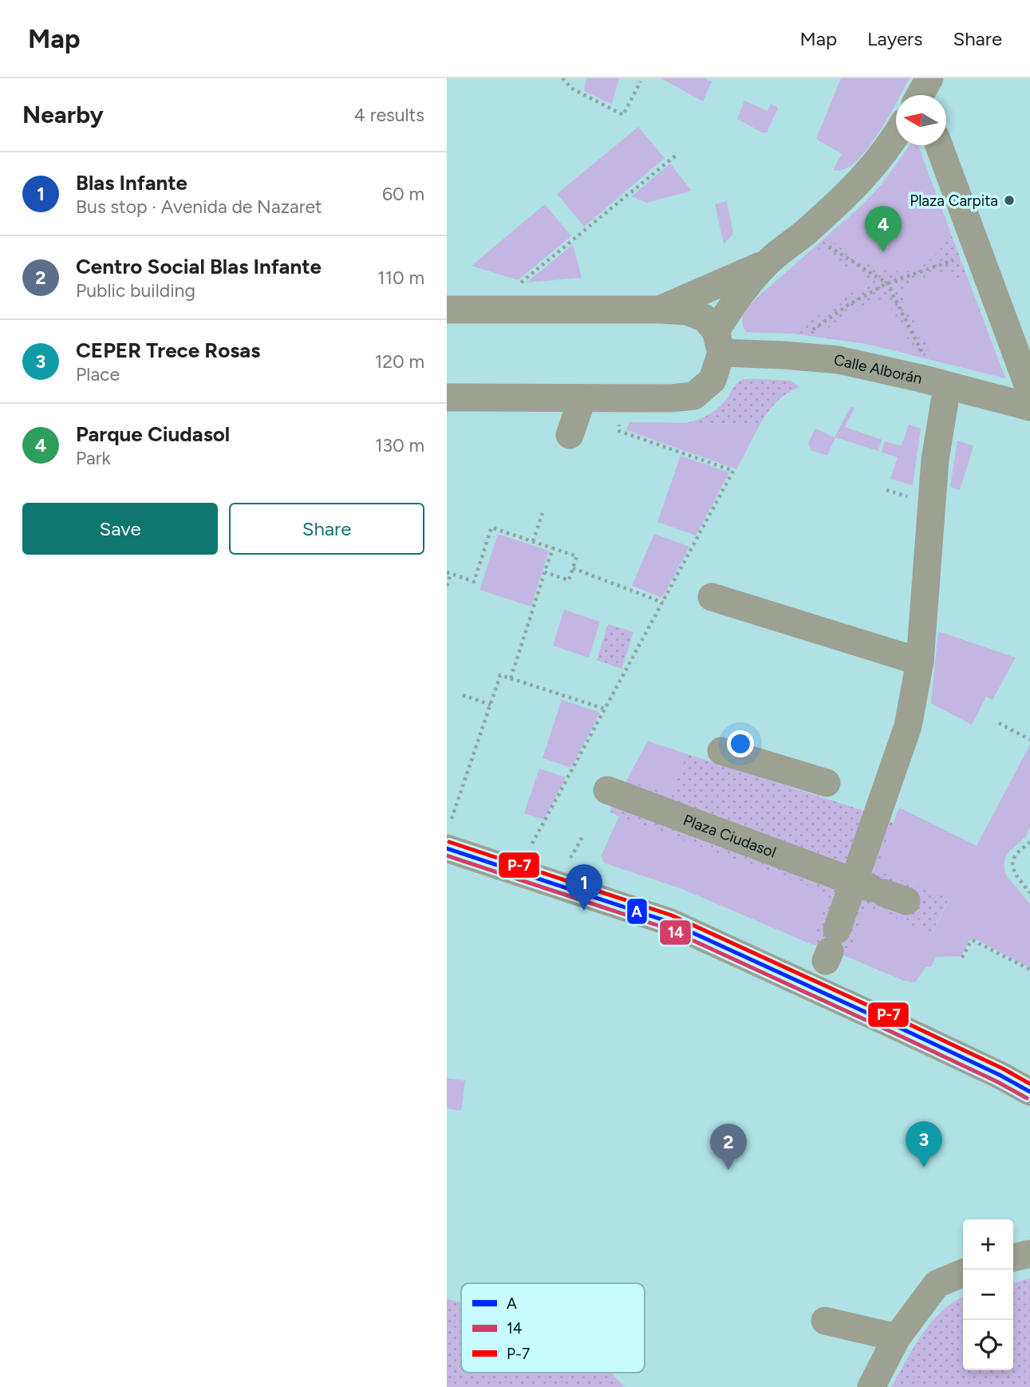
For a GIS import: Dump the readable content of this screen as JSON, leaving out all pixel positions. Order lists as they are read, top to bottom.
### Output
{
  "streets": {
    "street": ["Calle Alborán", "Plaza Ciudasol"]
  },
  "places": ["Plaza Carpita"],
  "lines": ["transit line P-7", "transit line A", "transit line 14"],
  "legend": ["A", "14", "P-7"],
  "north": "left",
  "page": {
    "header": "Map",
    "nav": ["Map", "Layers", "Share"],
    "heading": ["Nearby", "4 results"],
    "list": [
      {
        "mark": "1",
        "name": "Blas Infante",
        "note": "Bus stop · Avenida de Nazaret",
        "value": "60 m"
      },
      {
        "mark": "2",
        "name": "Centro Social Blas Infante",
        "note": "Public building",
        "value": "110 m"
      },
      {
        "mark": "3",
        "name": "CEPER Trece Rosas",
        "note": "Place",
        "value": "120 m"
      },
      {
        "mark": "4",
        "name": "Parque Ciudasol",
        "note": "Park",
        "value": "130 m"
      }
    ],
    "pins": [
      "4",
      "1",
      "3",
      "2"
    ],
    "buttons": ["Save", "Share"],
    "map_buttons": ["+", "−"]
  }
}
